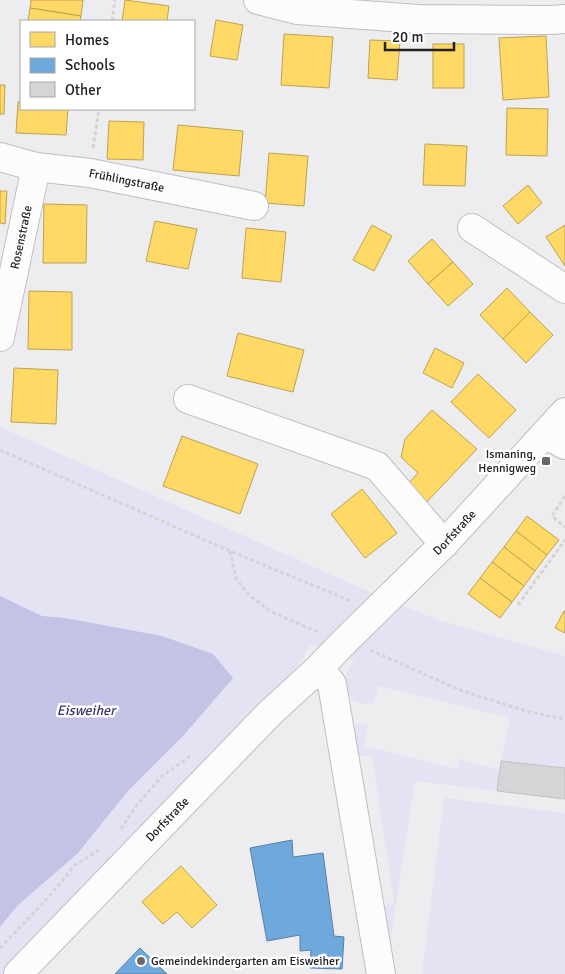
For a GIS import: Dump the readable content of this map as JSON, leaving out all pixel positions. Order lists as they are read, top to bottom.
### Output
{
  "streets": {
    "street": ["Frühlingstraße", "Rosenstraße", "Dorfstraße"]
  },
  "crossings": [
    ["Frühlingstraße", "Rosenstraße"]
  ],
  "water": ["Eisweiher"],
  "places": {
    "transit": ["Ismaning, Hennigweg"],
    "other": ["Gemeindekindergarten am Eisweiher"]
  },
  "legend": ["Homes", "Schools", "Other"],
  "scale_bar": "20 m"
}
